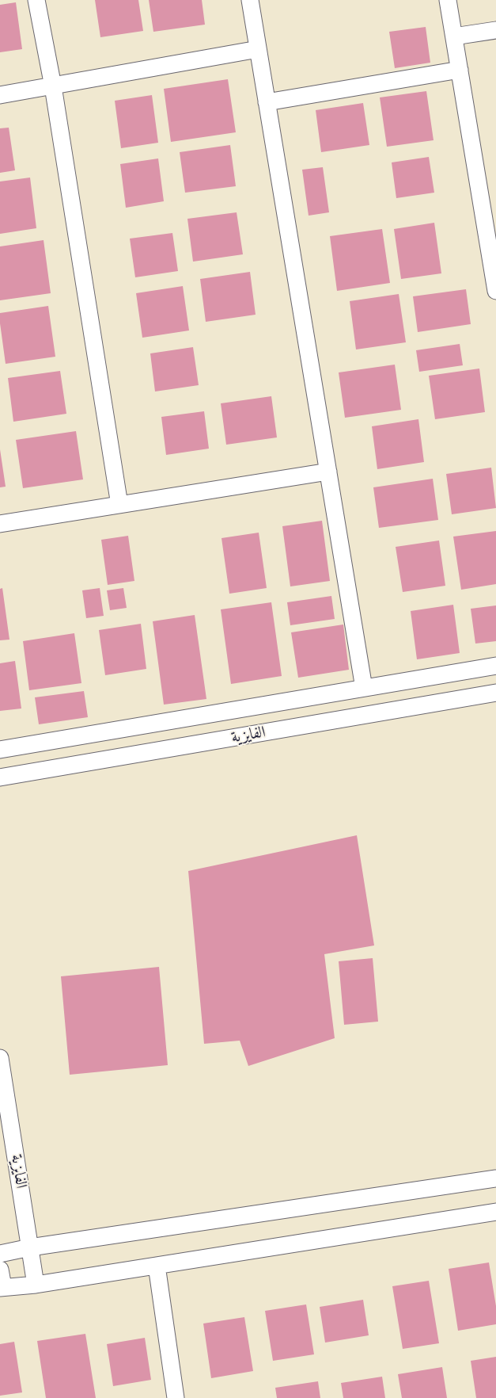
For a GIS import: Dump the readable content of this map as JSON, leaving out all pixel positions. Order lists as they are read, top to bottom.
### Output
{
  "streets": {
    "street": ["الفايزية"]
  }
}
